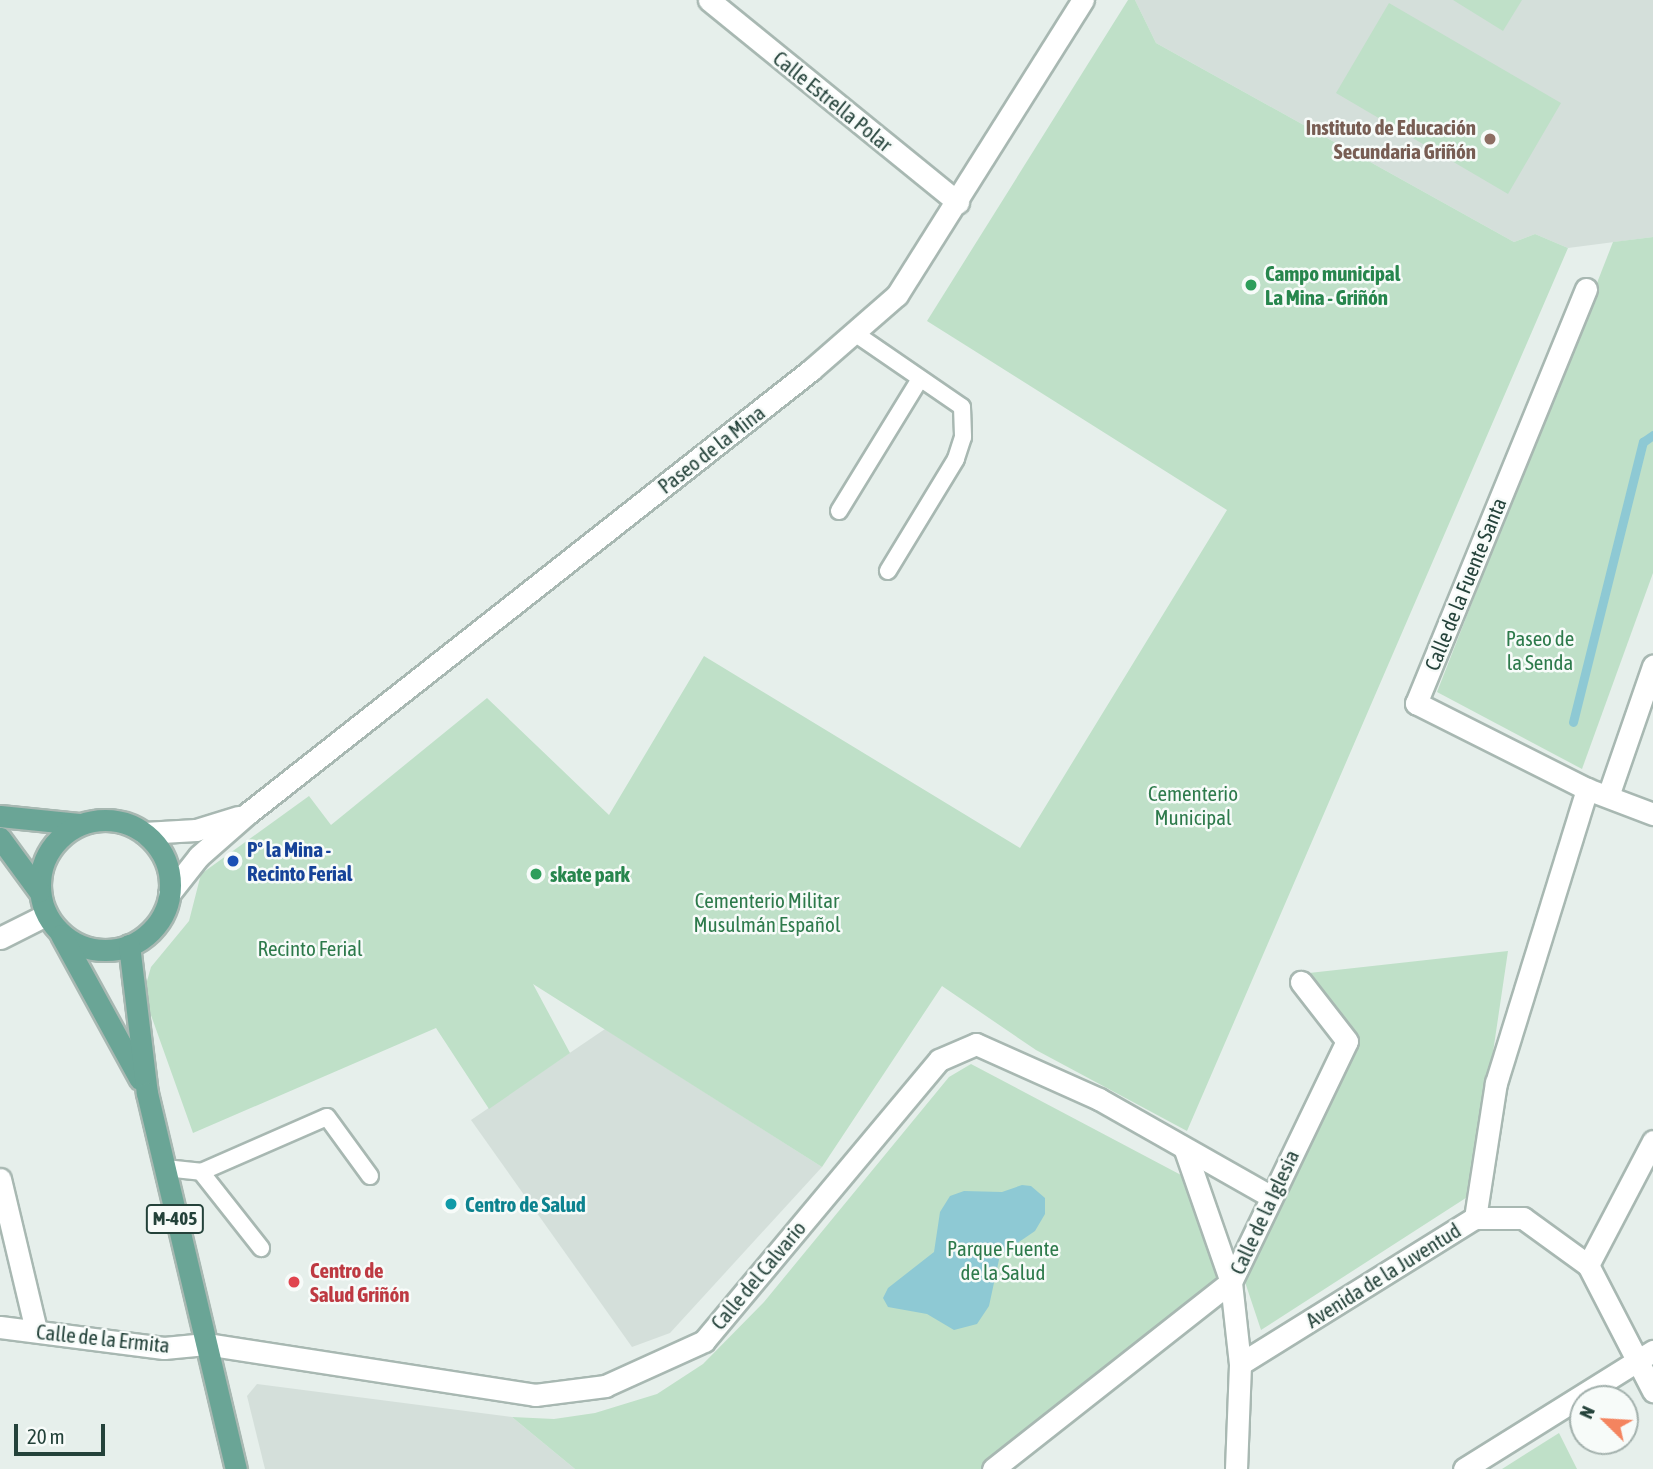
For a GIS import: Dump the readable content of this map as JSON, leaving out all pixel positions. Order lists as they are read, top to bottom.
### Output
{
  "streets": {
    "main road": ["M-405"],
    "street": [
      "Calle Estrella Polar",
      "Paseo de la Mina",
      "Calle de la Fuente Santa",
      "Calle de la Iglesia",
      "Calle del Calvario",
      "Avenida de la Juventud",
      "Calle de la Ermita"
    ]
  },
  "crossings": [
    ["Calle Estrella Polar", "Paseo de la Mina"],
    ["Paseo de la Mina", "M-405"],
    ["Calle de la Iglesia", "Calle del Calvario"],
    ["Calle de la Iglesia", "Avenida de la Juventud"],
    ["M-405", "Calle del Calvario"],
    ["M-405", "Calle de la Ermita"],
    ["Calle del Calvario", "Calle de la Ermita"]
  ],
  "parks": [
    "Paseo de la Senda",
    "Cementerio Municipal",
    "Cementerio Militar Musulmán Español",
    "Recinto Ferial",
    "Parque Fuente de la Salud"
  ],
  "places": [
    "Instituto de Educación Secundaria Griñón",
    "Campo municipal La Mina - Griñón",
    "Pº la Mina - Recinto Ferial",
    "skate park",
    "Centro de Salud",
    "Centro de Salud Griñón"
  ],
  "scale_bar": "20 m",
  "north": "top left"
}
